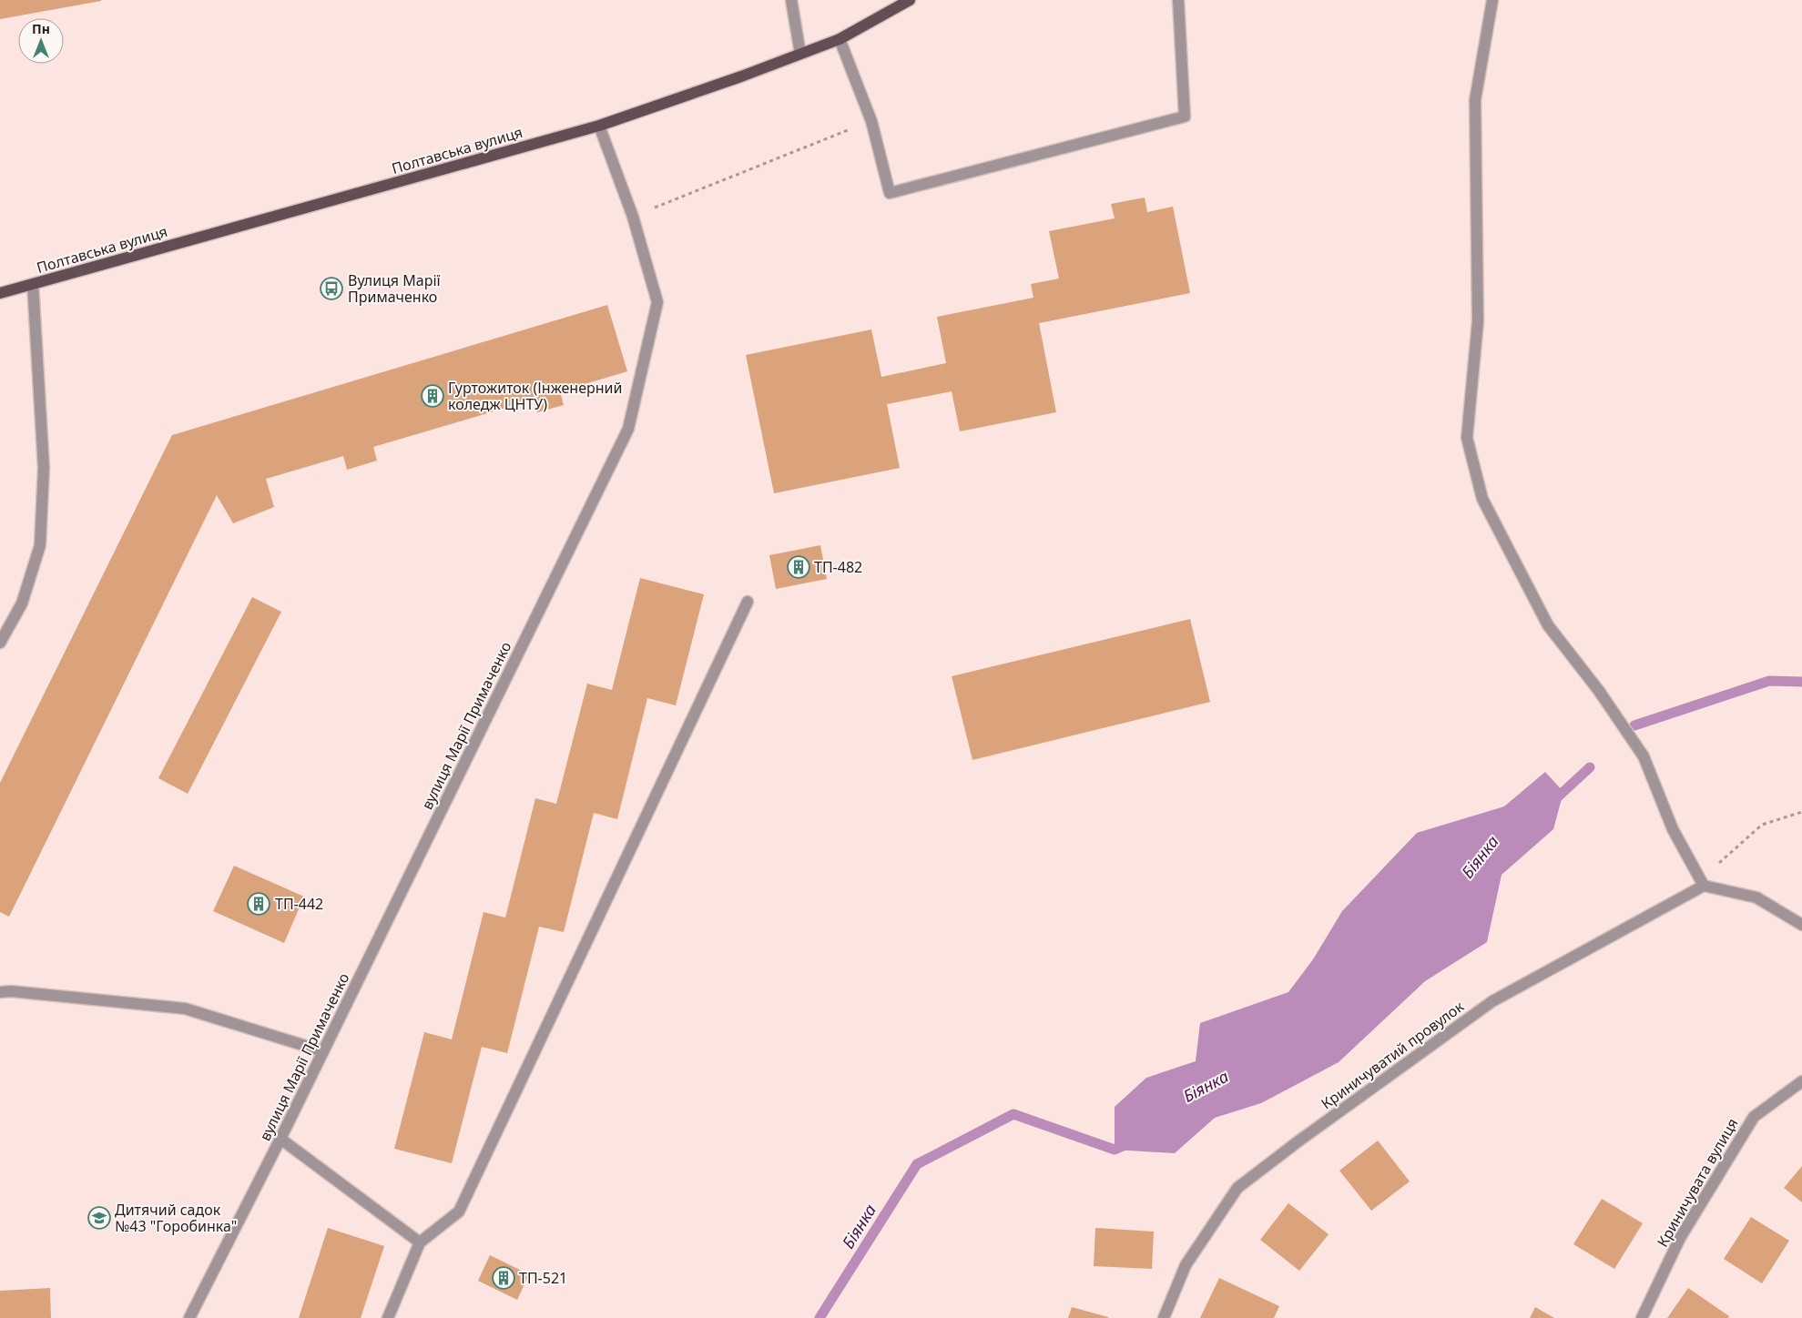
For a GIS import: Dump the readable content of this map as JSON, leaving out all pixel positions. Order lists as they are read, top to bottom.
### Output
{
  "streets": {
    "main road": ["Полтавська вулиця"],
    "street": ["вулиця Марії Примаченко", "Криничуватий провулок", "Криничувата вулиця"]
  },
  "crossings": [
    ["Полтавська вулиця", "вулиця Марії Примаченко"]
  ],
  "water": ["Біянка"],
  "places": {
    "bus stop": ["Вулиця Марії Примаченко"],
    "building": [
      "Гуртожиток (Інженерний коледж ЦНТУ)",
      "ТП-482",
      "ТП-442",
      "ТП-521"
    ],
    "school or university": ["Дитячий садок №43 \"Горобинка\""]
  },
  "north": "top"
}
